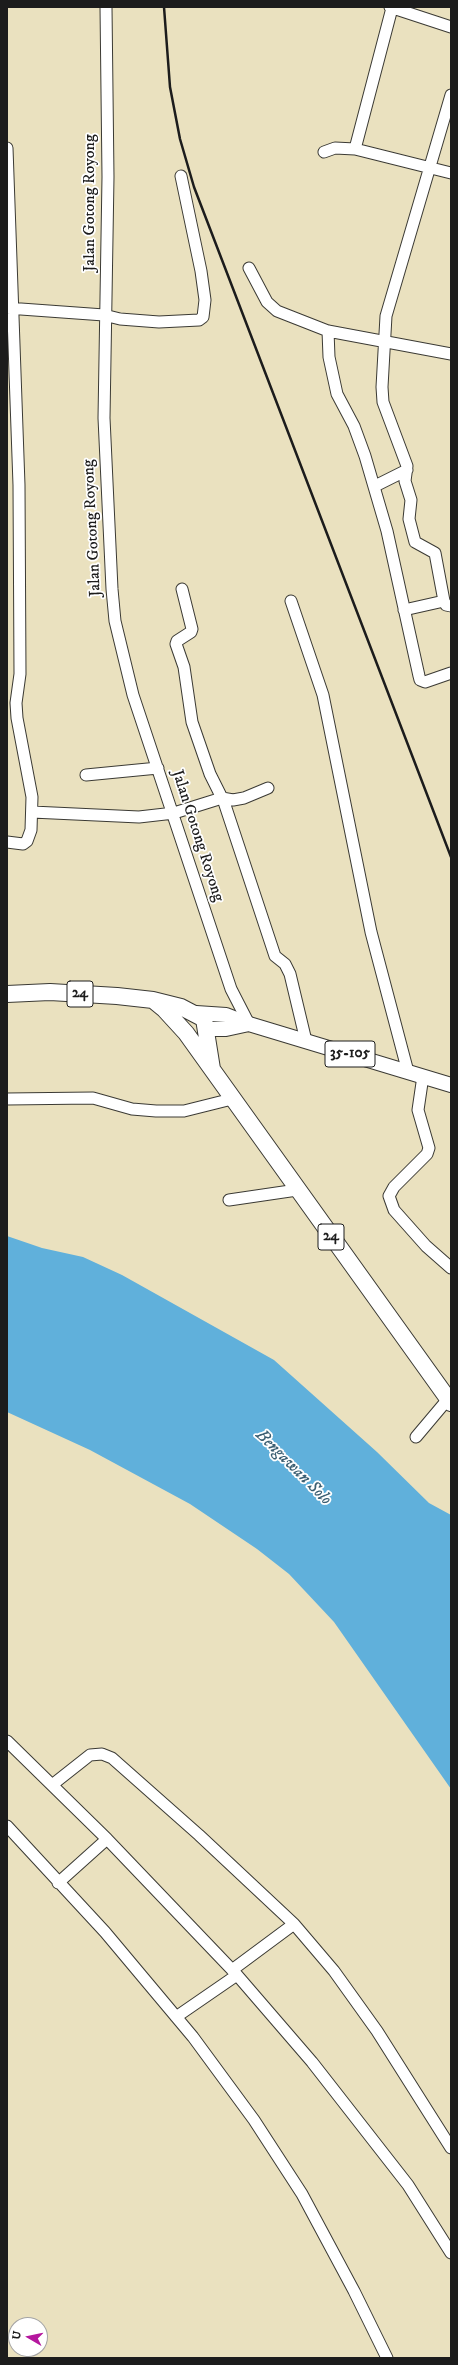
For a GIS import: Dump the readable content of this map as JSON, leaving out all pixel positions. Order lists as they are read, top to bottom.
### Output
{
  "streets": {
    "highway": ["24"],
    "main road": ["35-105"],
    "street": ["Jalan Gotong Royong"]
  },
  "crossings": [
    ["Jalan Gotong Royong", "35-105"],
    ["24", "35-105"]
  ],
  "water": ["Bengawan Solo"],
  "north": "left"
}
